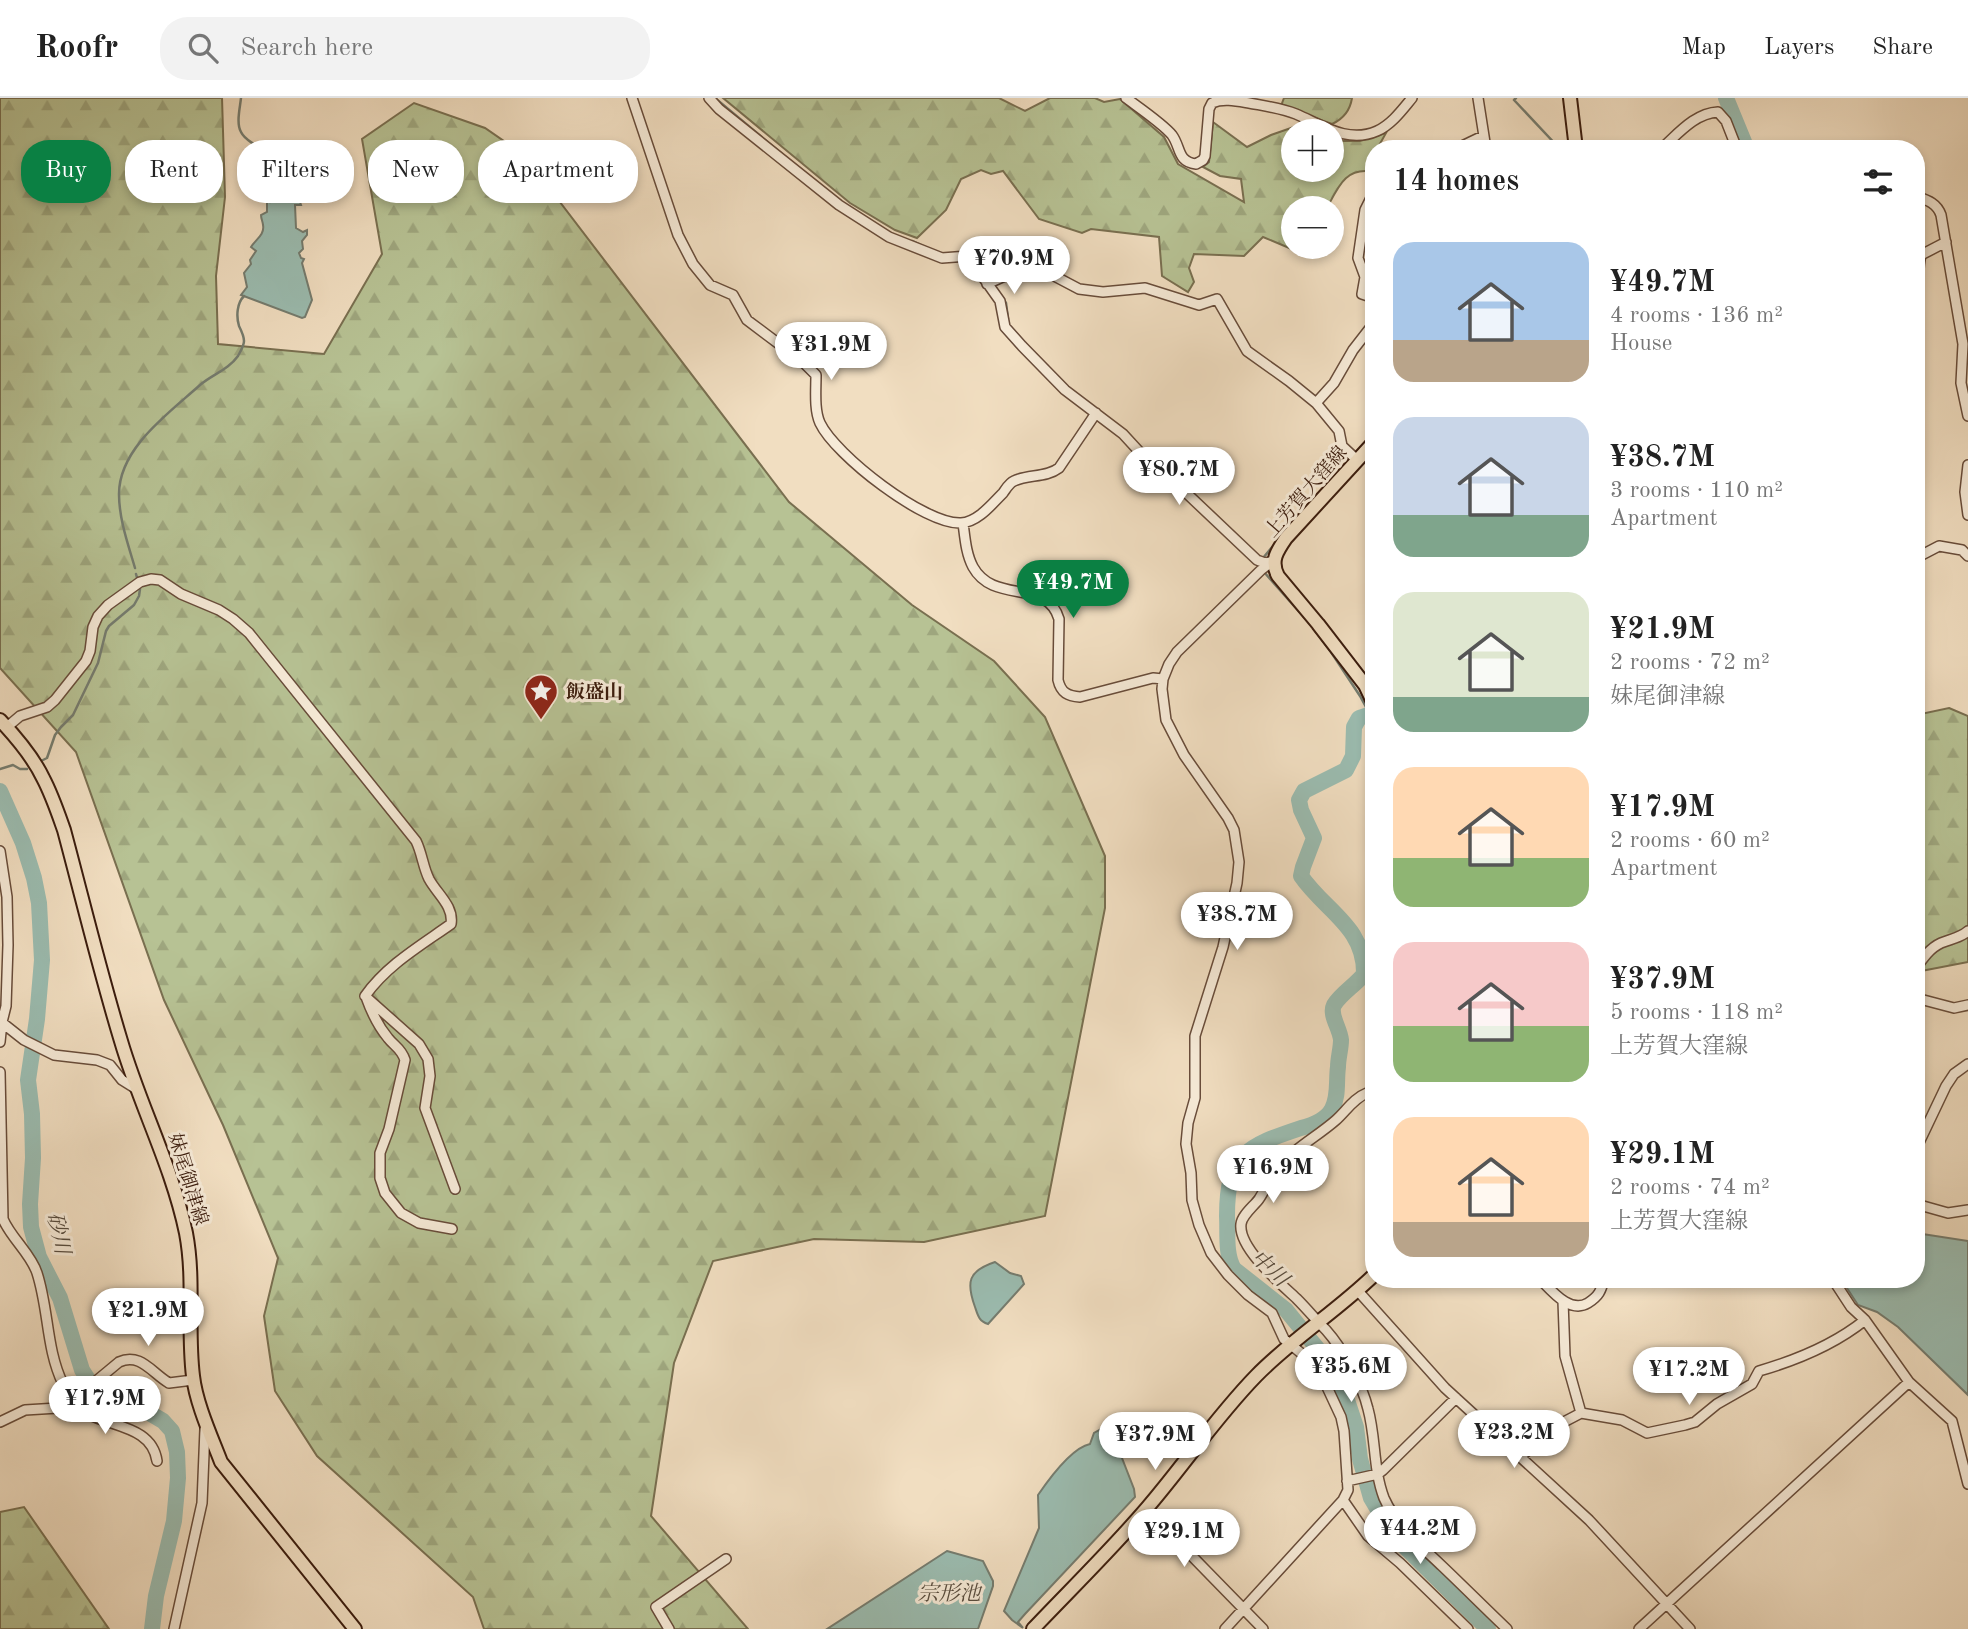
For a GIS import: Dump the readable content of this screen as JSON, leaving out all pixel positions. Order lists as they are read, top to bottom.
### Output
{
  "streets": {
    "main road": ["上芳賀大窪線", "妹尾御津線"]
  },
  "water": ["砂川", "中川", "宗形池"],
  "places": {
    "place": ["飯盛山"]
  },
  "page": {
    "header": "Roofr",
    "search": "Search here",
    "nav": ["Map", "Layers", "Share"],
    "map_buttons": ["+", "−"],
    "chip": [
      "Buy",
      "Rent",
      "Filters",
      "New",
      "Apartment"
    ],
    "heading": "14 homes",
    "list": [
      {
        "name": "¥49.7M",
        "note": "4 rooms · 136 m² · House"
      },
      {
        "name": "¥38.7M",
        "note": "3 rooms · 110 m² · Apartment"
      },
      {
        "name": "¥21.9M",
        "note": "2 rooms · 72 m² · 妹尾御津線"
      },
      {
        "name": "¥17.9M",
        "note": "2 rooms · 60 m² · Apartment"
      },
      {
        "name": "¥37.9M",
        "note": "5 rooms · 118 m² · 上芳賀大窪線"
      },
      {
        "name": "¥29.1M",
        "note": "2 rooms · 74 m² · 上芳賀大窪線"
      }
    ],
    "price": [
      "¥70.9M",
      "¥31.9M",
      "¥80.7M",
      "¥49.7M",
      "¥38.7M",
      "¥16.9M",
      "¥21.9M",
      "¥35.6M",
      "¥17.2M",
      "¥17.9M",
      "¥23.2M",
      "¥37.9M",
      "¥44.2M",
      "¥29.1M"
    ]
  }
}
